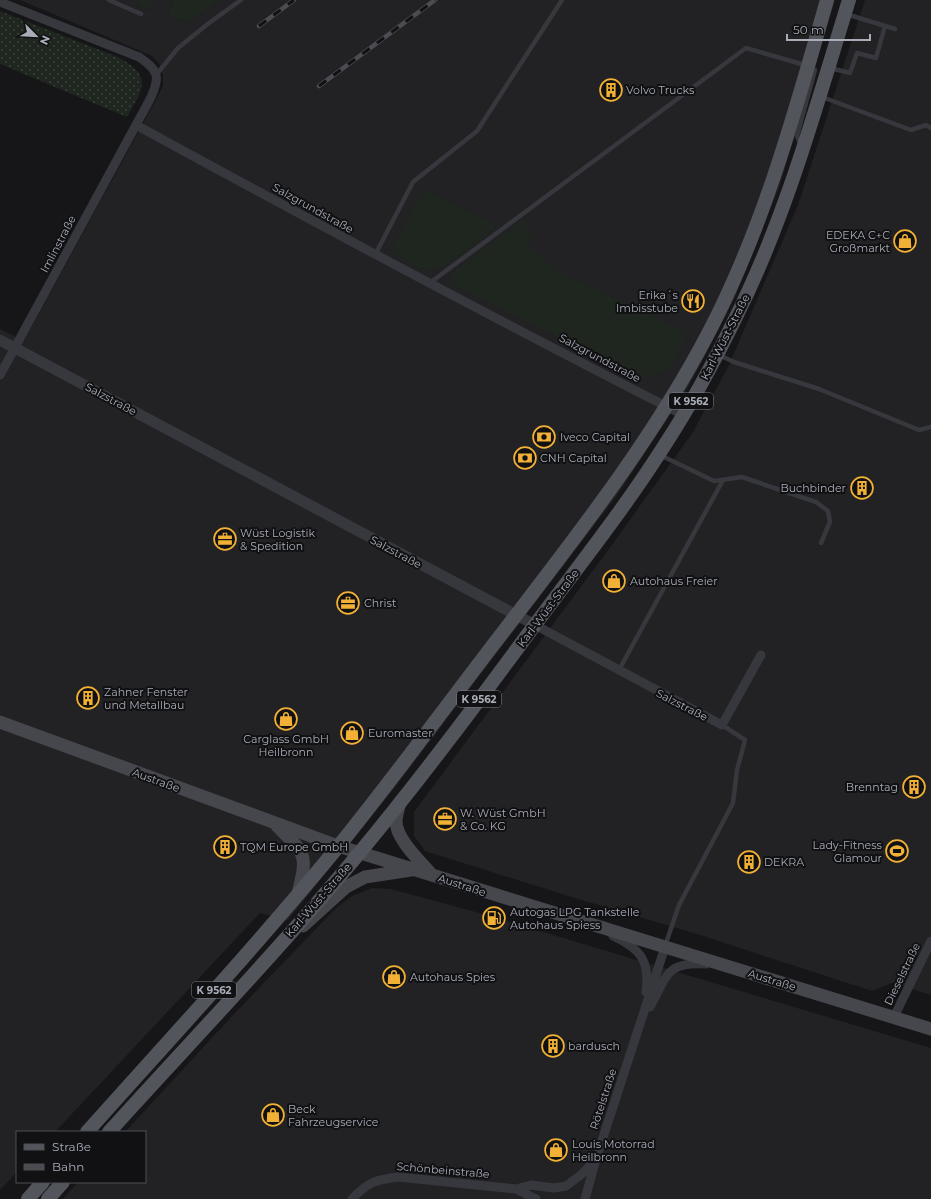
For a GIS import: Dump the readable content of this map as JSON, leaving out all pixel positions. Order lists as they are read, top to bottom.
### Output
{
  "streets": {
    "main road": ["Karl-Wüst-Straße", "K 9562", "Austraße"],
    "street": [
      "Salzgrundstraße",
      "Imlinstraße",
      "Salzstraße",
      "Dieselstraße",
      "Rötelstraße",
      "Schönbeinstraße"
    ]
  },
  "crossings": [
    ["Salzgrundstraße", "Imlinstraße"],
    ["Salzgrundstraße", "Karl-Wüst-Straße"],
    ["Imlinstraße", "Salzstraße"],
    ["Karl-Wüst-Straße", "Salzstraße"],
    ["Karl-Wüst-Straße", "Austraße"],
    ["Austraße", "Dieselstraße"],
    ["Austraße", "Rötelstraße"],
    ["Rötelstraße", "Schönbeinstraße"]
  ],
  "places": {
    "building": [
      "Volvo Trucks",
      "Buchbinder",
      "Zahner Fenster und Metallbau",
      "Brenntag",
      "TQM Europe GmbH",
      "DEKRA",
      "bardusch"
    ],
    "shop": [
      "EDEKA C+C Großmarkt",
      "Autohaus Freier",
      "Carglass GmbH Heilbronn",
      "Euromaster",
      "Autohaus Spies",
      "Beck Fahrzeugservice",
      "Louis Motorrad Heilbronn"
    ],
    "restaurant": ["Erika´s Imbisstube"],
    "bank": ["Iveco Capital", "CNH Capital"],
    "office": ["Wüst Logistik & Spedition", "Christ", "W. Wüst GmbH & Co. KG"],
    "sports": ["Lady-Fitness Glamour"],
    "fuel station": ["Autogas LPG Tankstelle Autohaus Spiess"]
  },
  "legend": ["Straße", "Bahn"],
  "scale_bar": "50 m",
  "north": "bottom right"
}
